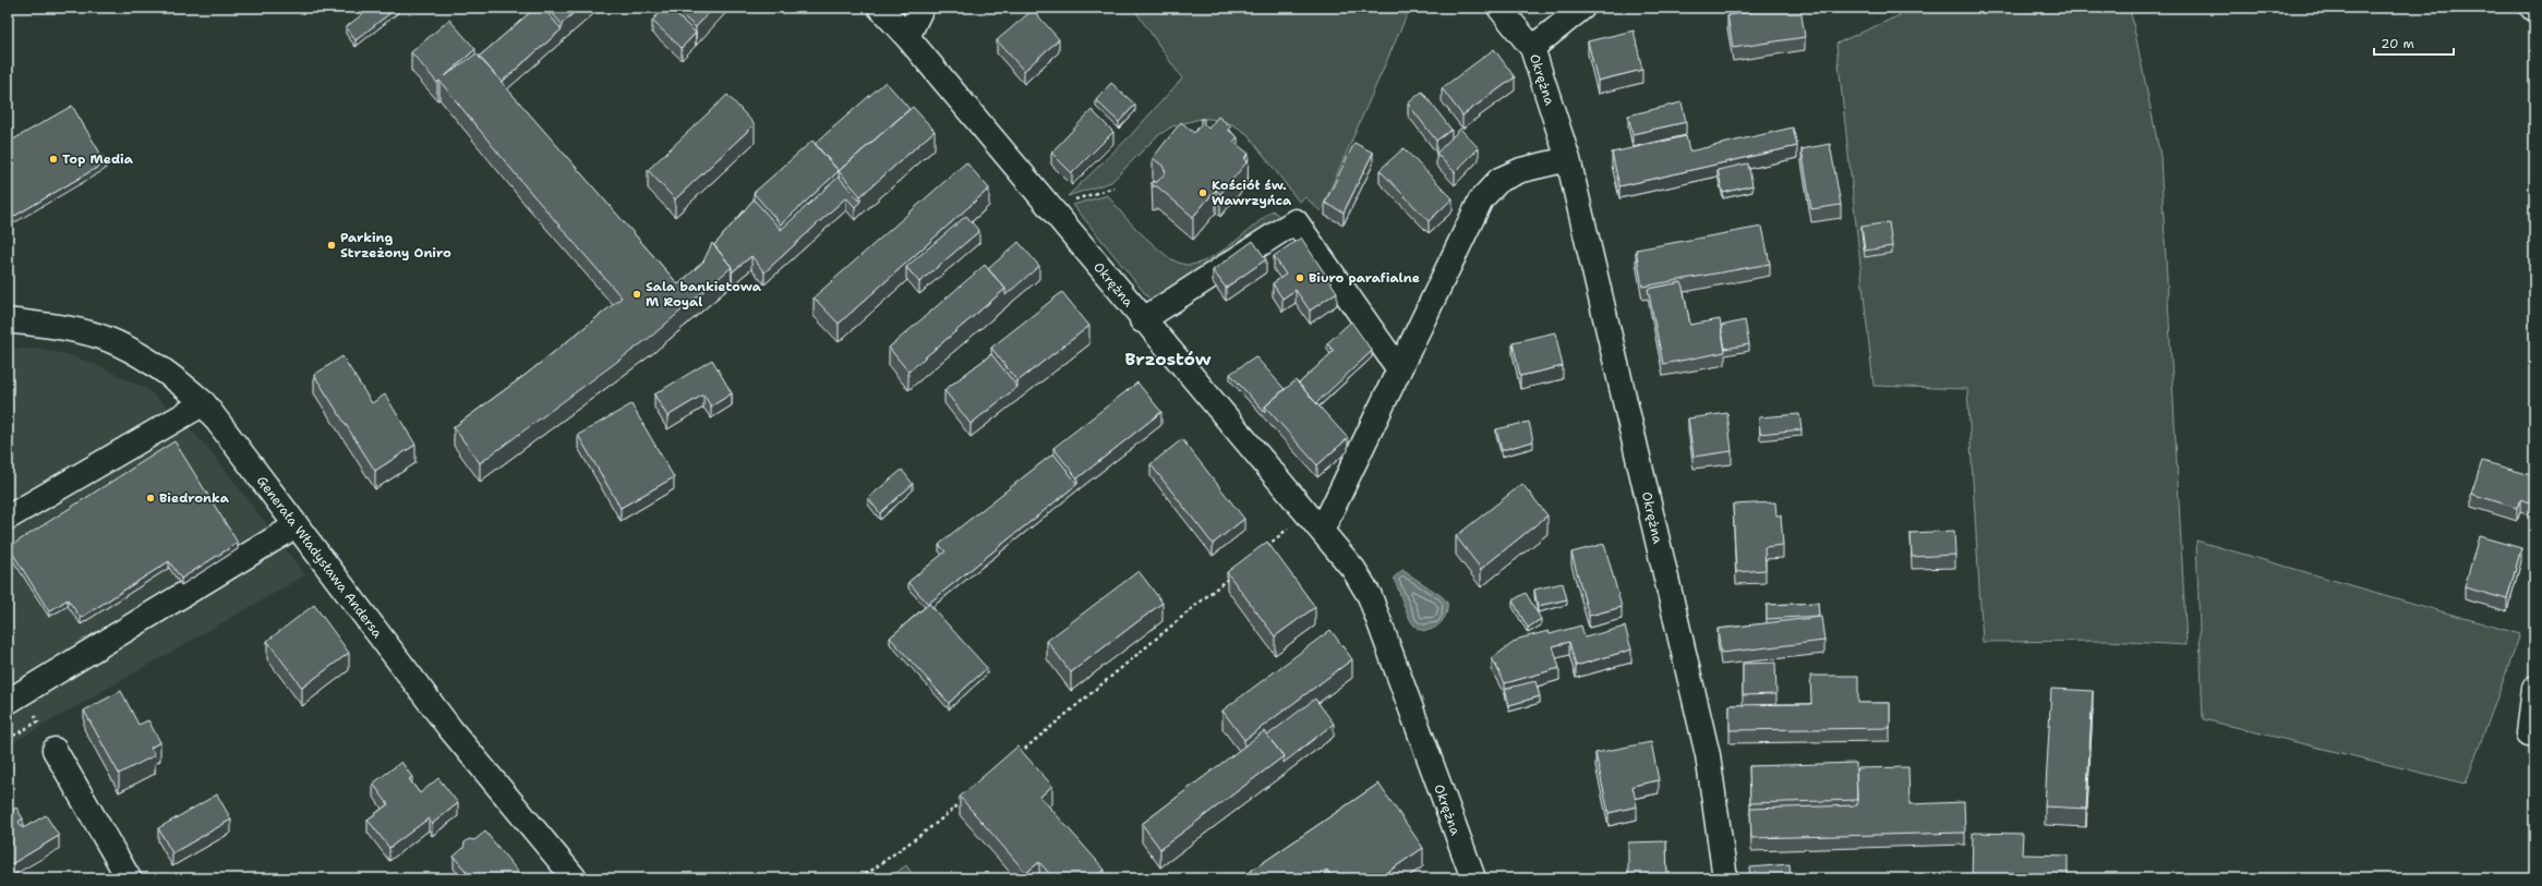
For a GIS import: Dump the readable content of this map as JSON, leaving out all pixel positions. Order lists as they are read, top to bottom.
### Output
{
  "streets": {
    "street": ["Okrężna", "Generała Władysława Andersa"]
  },
  "districts": ["Brzostów"],
  "places": [
    "Top Media",
    "Kościół św. Wawrzyńca",
    "Parking Strzeżony Oniro",
    "Biuro parafialne",
    "Sala bankietowa M Royal",
    "Biedronka"
  ],
  "scale_bar": "20 m"
}
